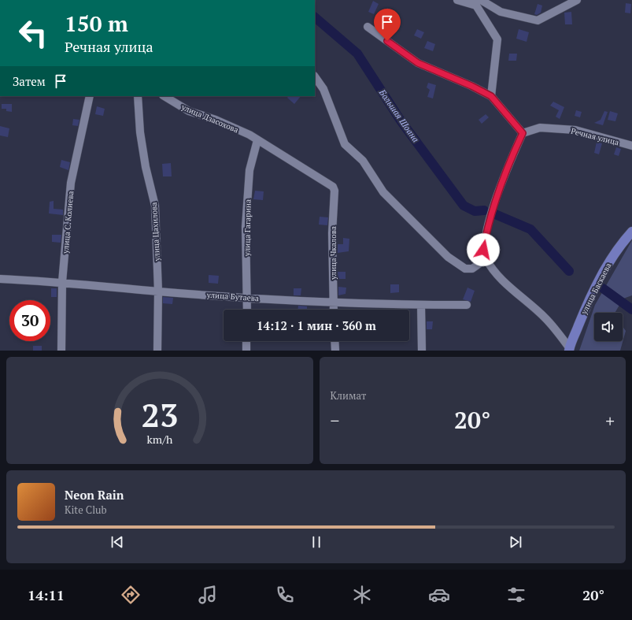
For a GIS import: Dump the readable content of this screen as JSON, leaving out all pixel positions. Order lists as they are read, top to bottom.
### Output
{
  "streets": {
    "main road": ["улица Баскаева"],
    "street": [
      "улица Дзасохова",
      "Речная улица",
      "улица С. Колиева",
      "улица Гагарина",
      "улица Цахилова",
      "улица Чкалова",
      "улица Бутаева"
    ]
  },
  "crossings": [
    ["улица Дзасохова", "улица Гагарина"],
    ["улица Дзасохова", "улица Чкалова"],
    ["улица С. Колиева", "улица Бутаева"],
    ["улица Гагарина", "улица Бутаева"],
    ["улица Цахилова", "улица Бутаева"],
    ["улица Чкалова", "улица Бутаева"]
  ],
  "water": ["Большая Шоана"],
  "page": {
    "turn": ["150 m", "Речная улица"],
    "then": "Затем",
    "limit": "30",
    "trip": "14:12 · 1 мин · 360 m",
    "tile": "Климат",
    "heat": ["−", "20°", "+"],
    "song": ["Neon Rain", "Kite Club"],
    "tabs": ["14:11", "20°"],
    "gauge": ["23", "km/h"]
  }
}
